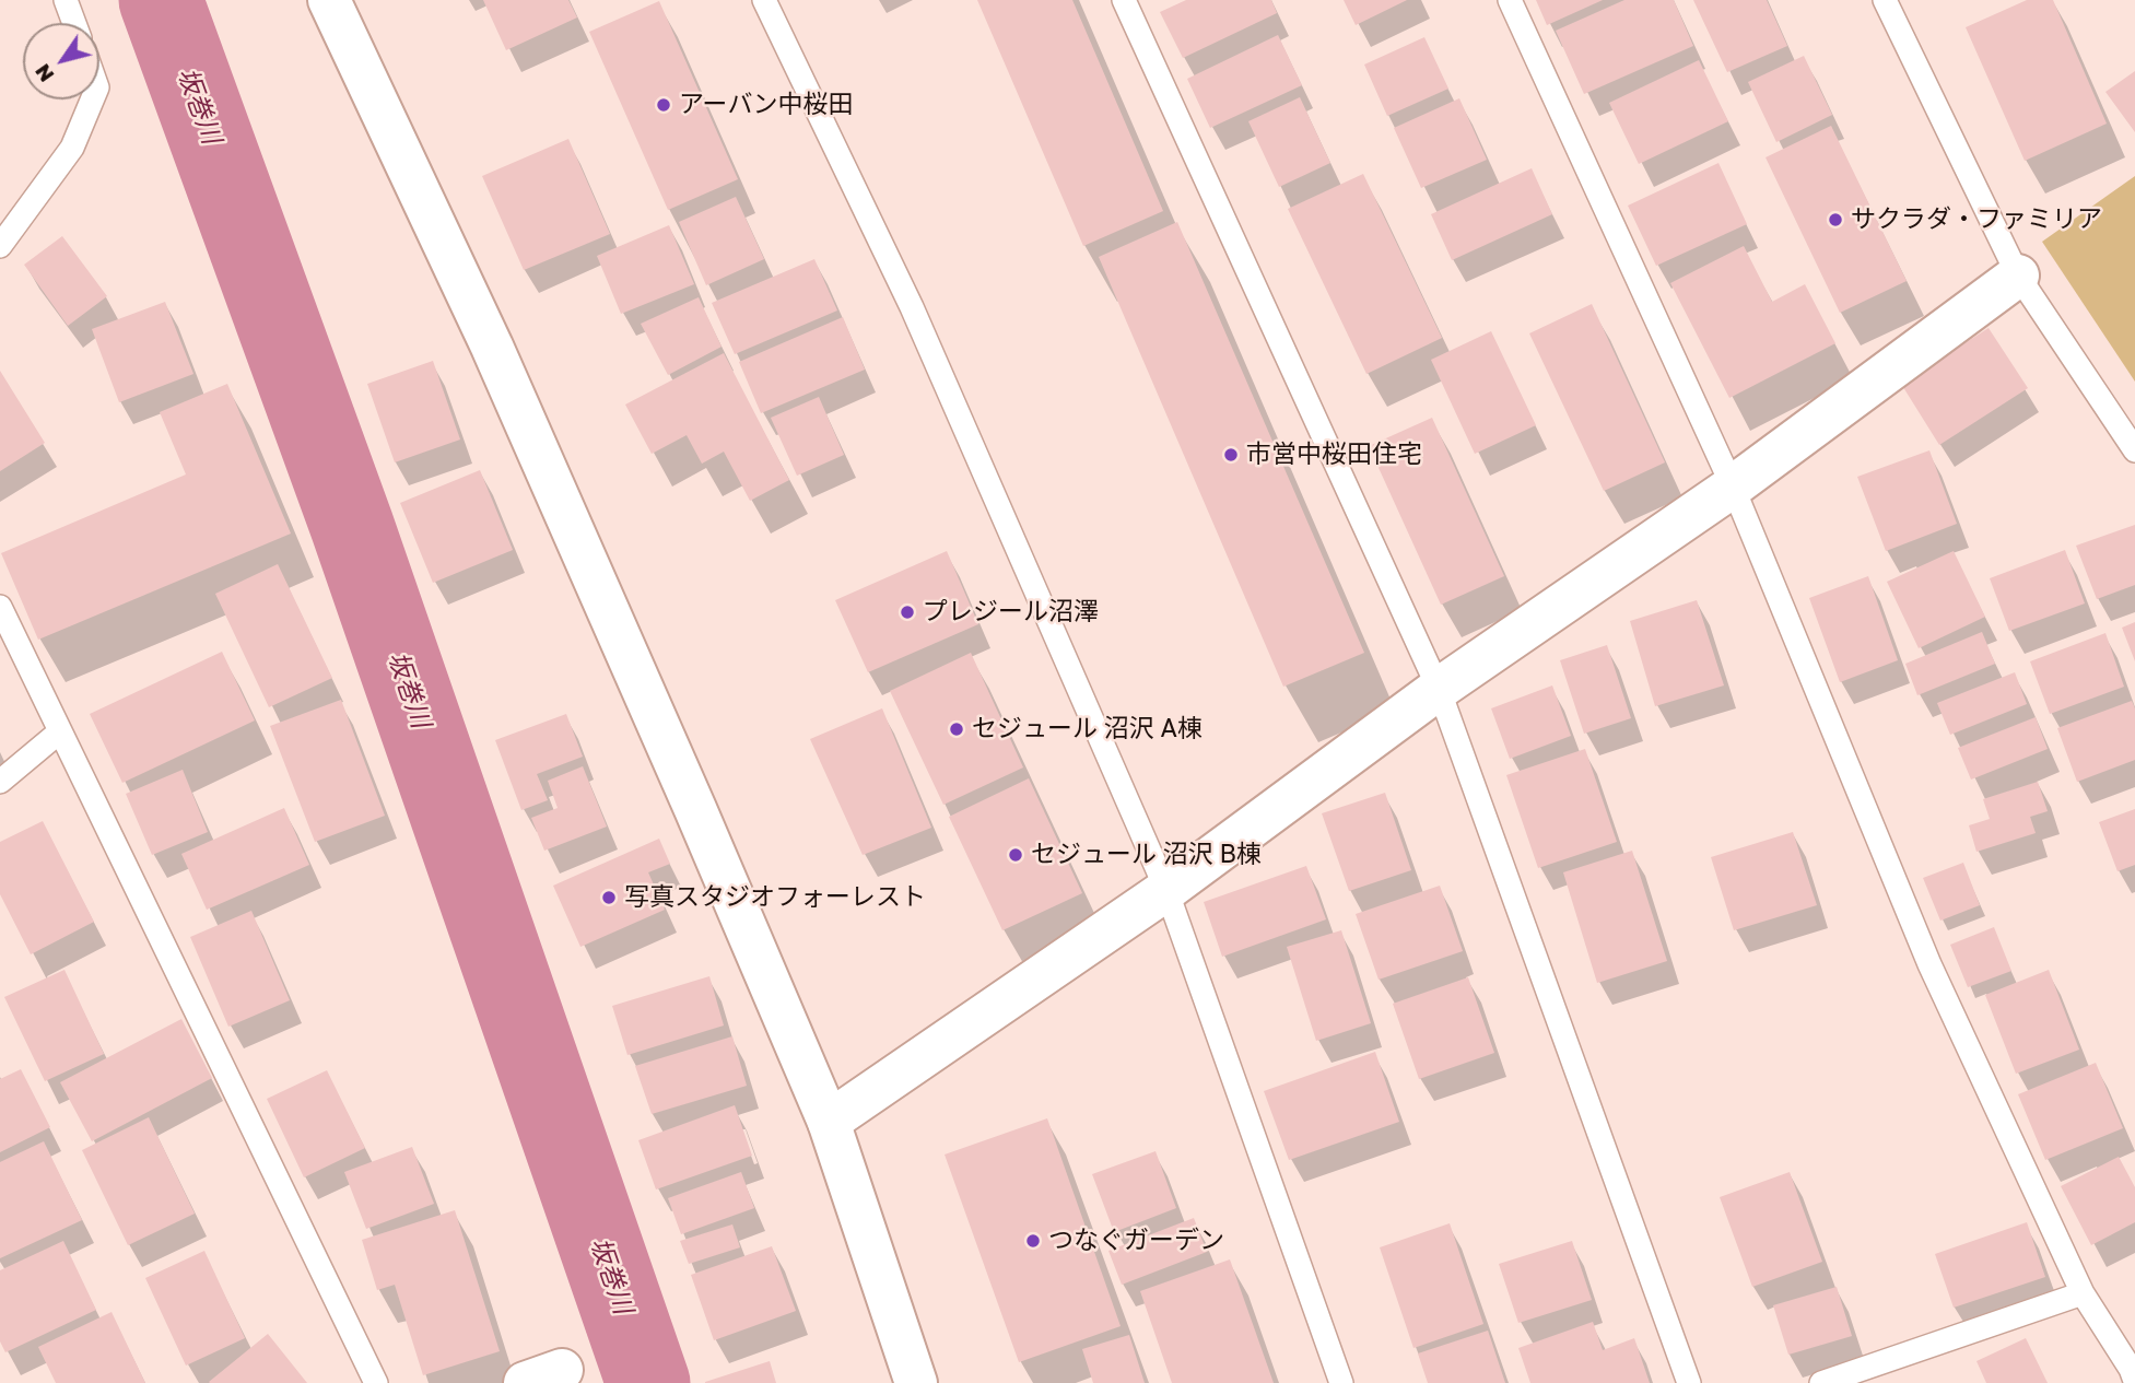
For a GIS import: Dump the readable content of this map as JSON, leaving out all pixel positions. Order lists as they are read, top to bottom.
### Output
{
  "water": ["坂巻川"],
  "places": [
    "アーバン中桜田",
    "サクラダ・ファミリア",
    "市営中桜田住宅",
    "プレジール沼澤",
    "セジュール 沼沢 A棟",
    "セジュール 沼沢 B棟",
    "写真スタジオフォーレスト",
    "つなぐガーデン"
  ],
  "north": "bottom left"
}
